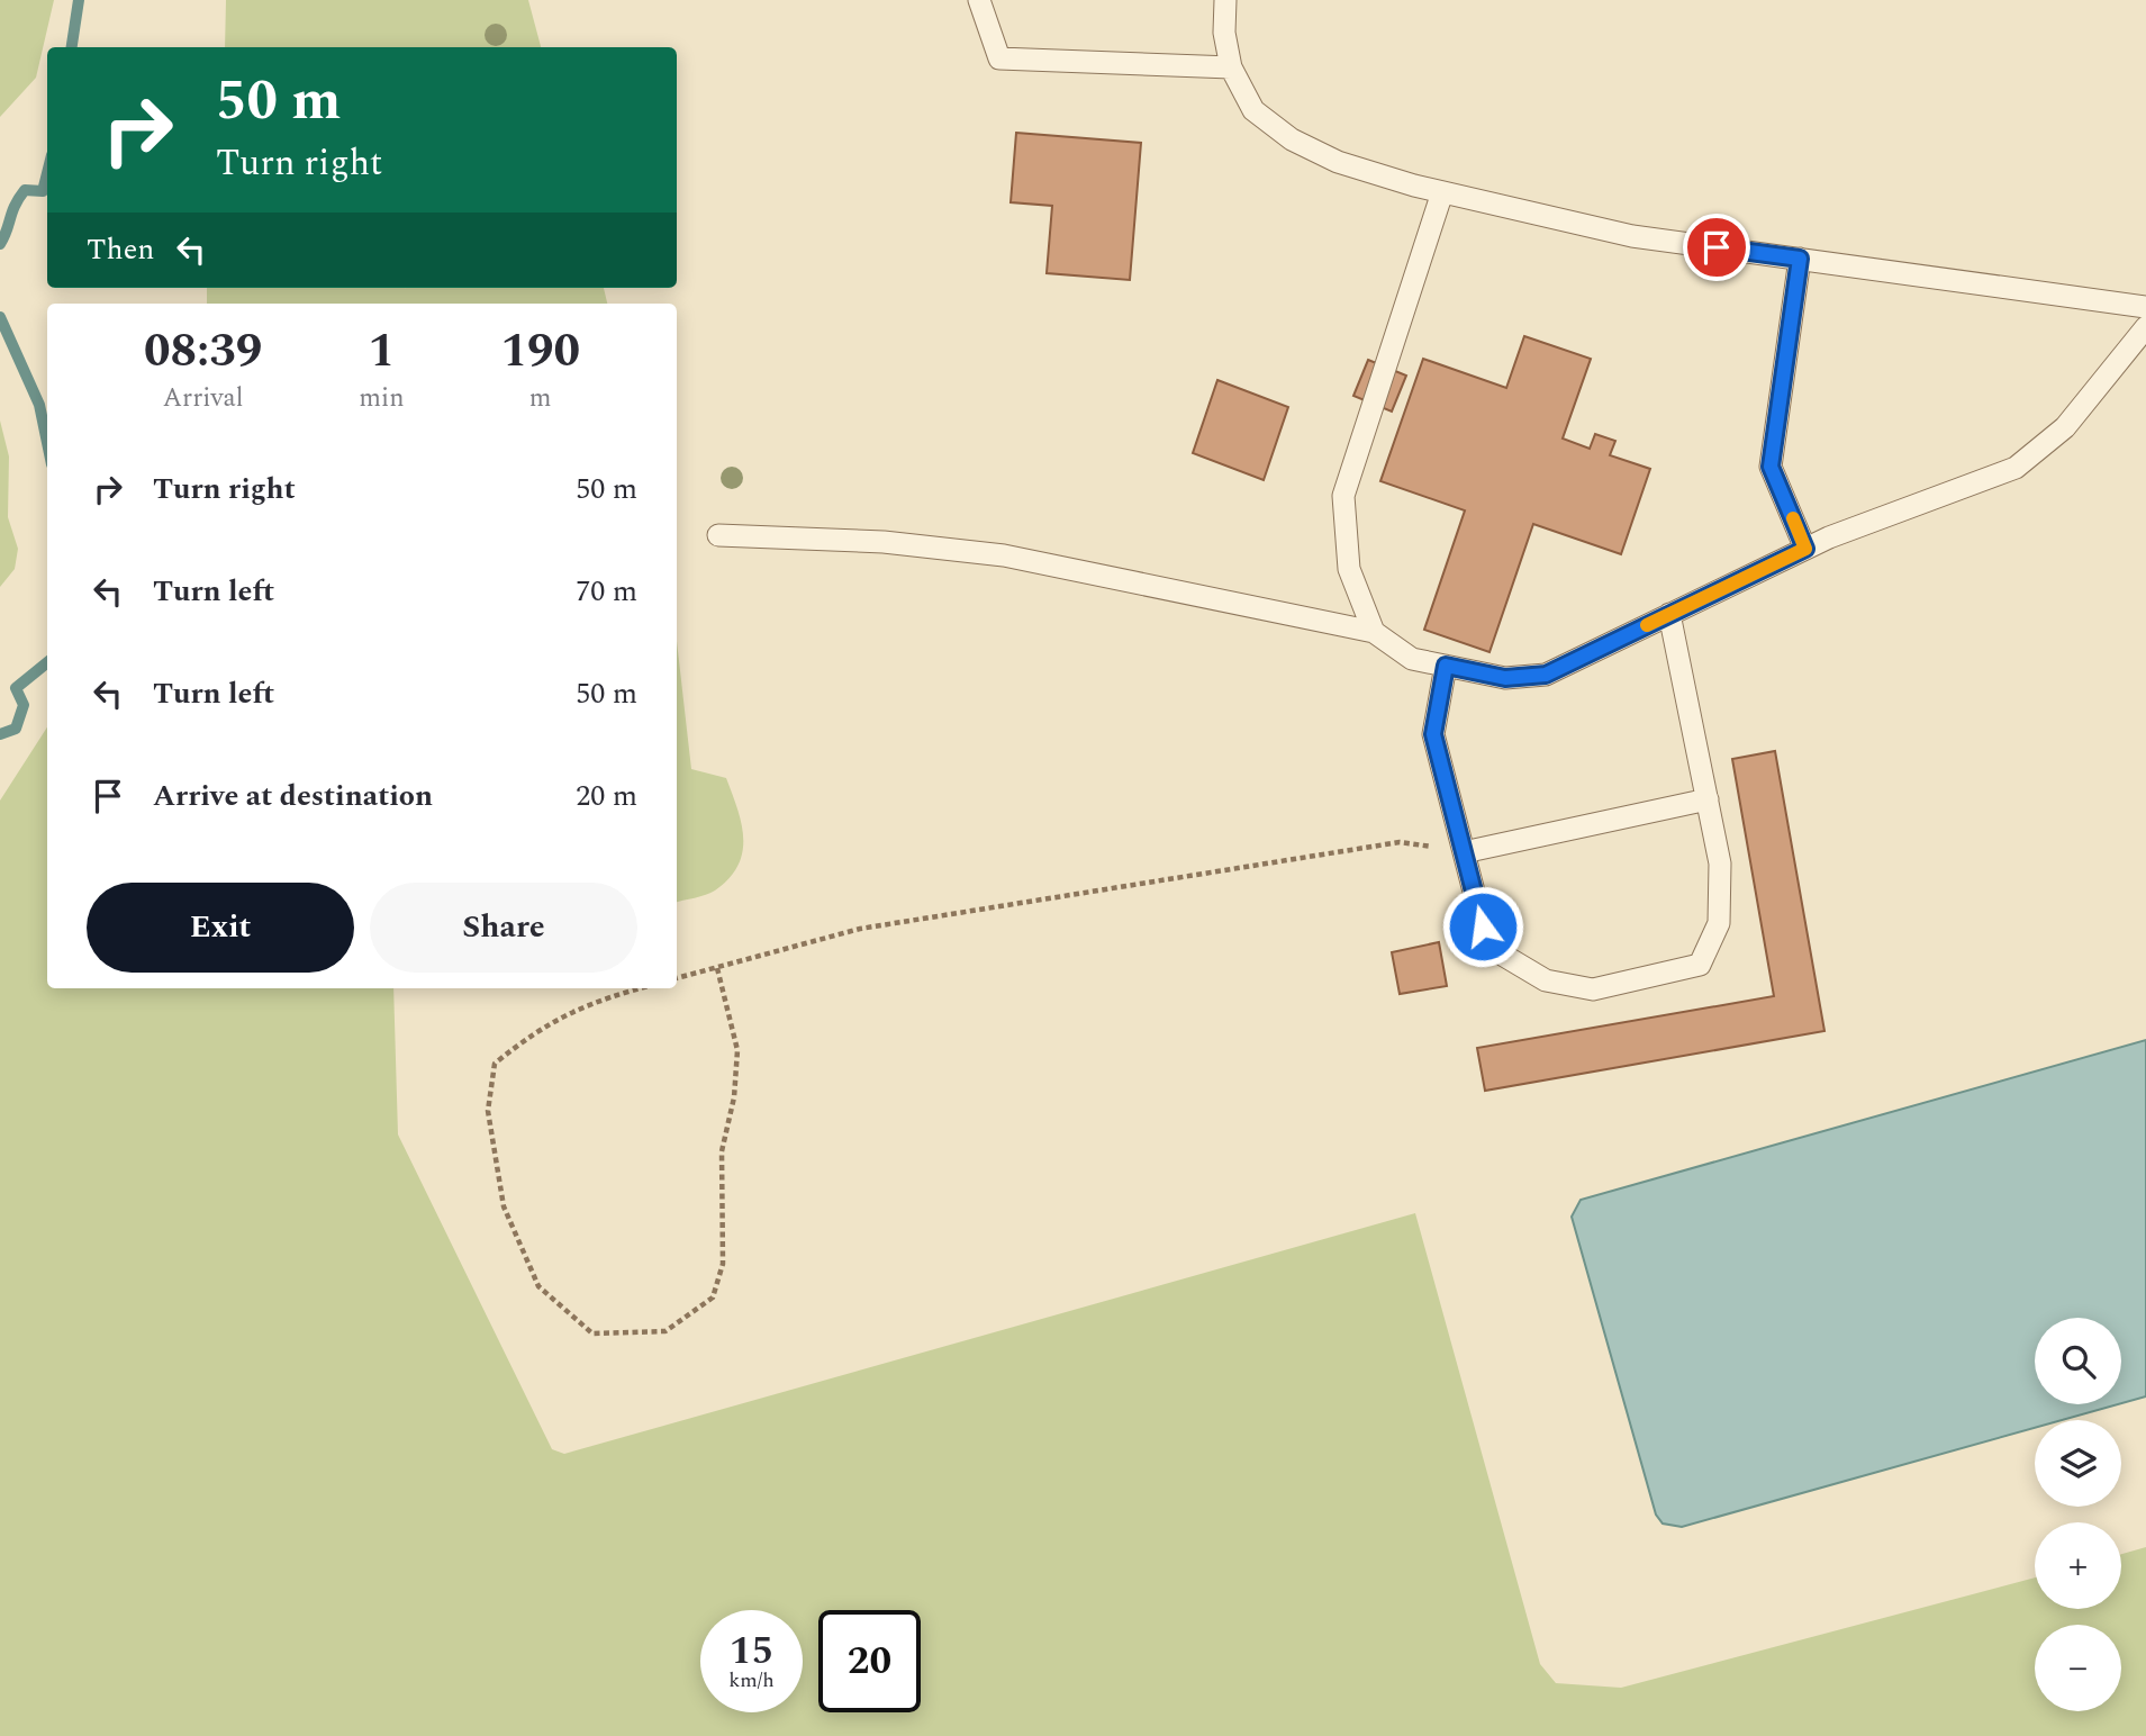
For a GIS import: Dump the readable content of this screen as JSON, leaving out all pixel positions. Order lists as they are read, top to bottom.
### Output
{
  "page": {
    "turn": ["50 m", "Turn right"],
    "then": "Then",
    "eta": [
      "08:39",
      "Arrival",
      "1",
      "min",
      "190",
      "m"
    ],
    "list": [
      {
        "name": "Turn right",
        "value": "50 m"
      },
      {
        "name": "Turn left",
        "value": "70 m"
      },
      {
        "name": "Turn left",
        "value": "50 m"
      },
      {
        "name": "Arrive at destination",
        "value": "20 m"
      }
    ],
    "buttons": ["Exit", "Share"],
    "map_buttons": ["+", "−"],
    "speed": "15 km/h",
    "limit": "20"
  }
}
